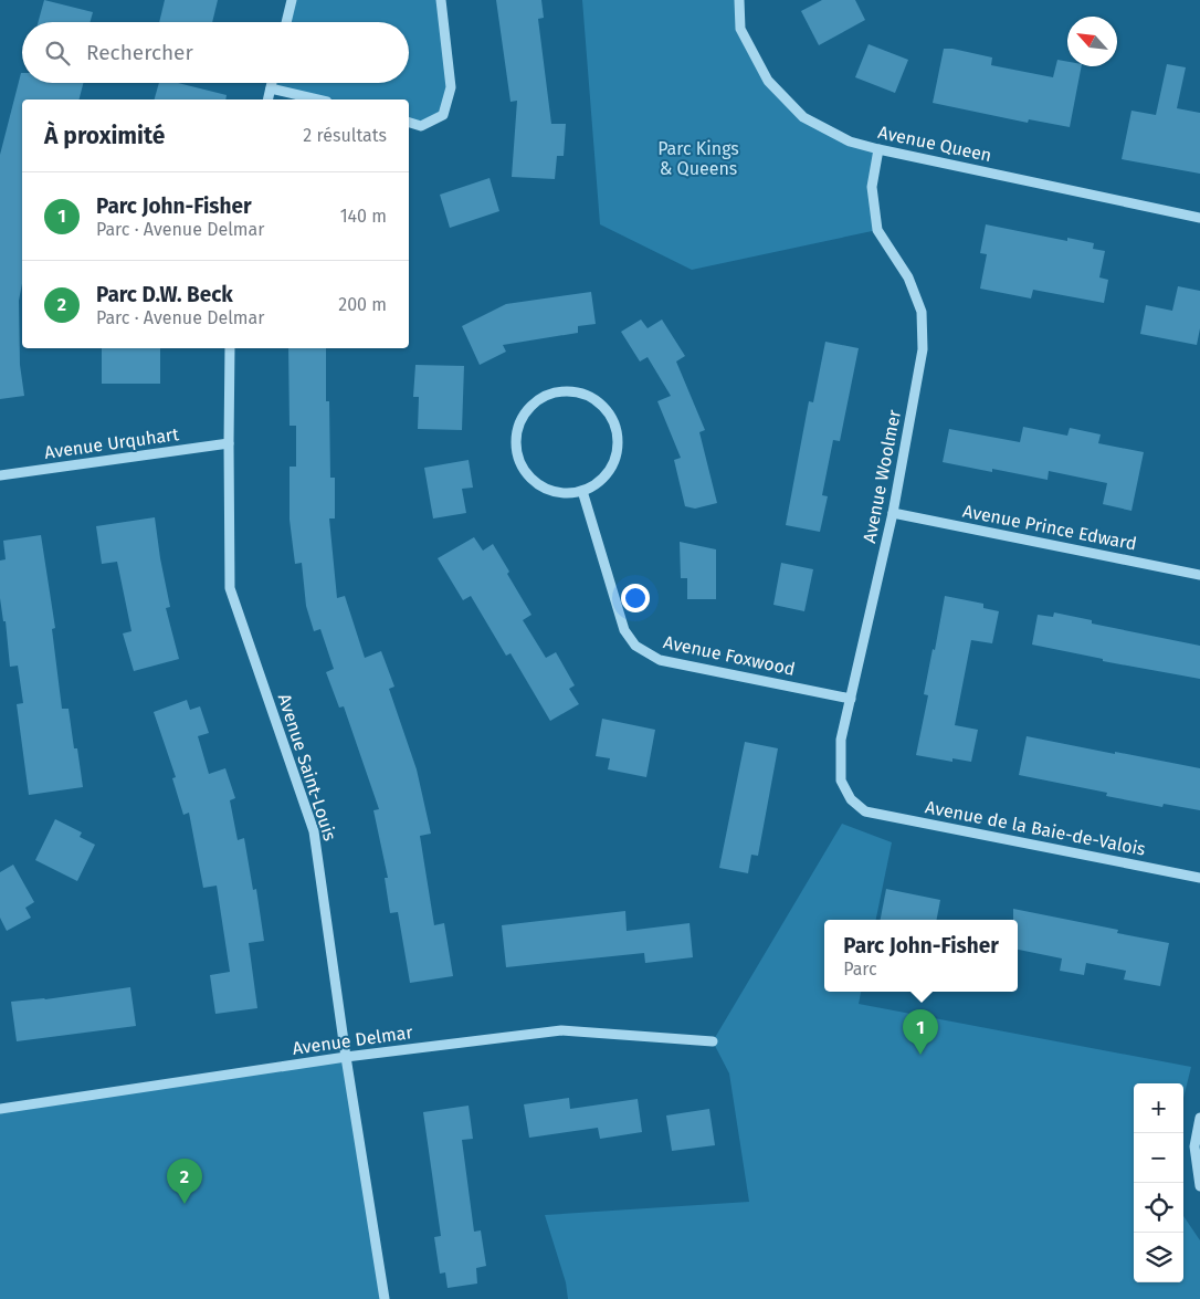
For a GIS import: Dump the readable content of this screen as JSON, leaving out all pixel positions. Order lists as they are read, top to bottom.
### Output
{
  "streets": {
    "street": [
      "Avenue Queen",
      "Avenue Urquhart",
      "Avenue Woolmer",
      "Avenue Prince Edward",
      "Avenue Foxwood",
      "Avenue Saint-Louis",
      "Avenue de la Baie-de-Valois",
      "Avenue Delmar"
    ]
  },
  "crossings": [
    ["Avenue Queen", "Avenue Woolmer"],
    ["Avenue Urquhart", "Avenue Saint-Louis"],
    ["Avenue Woolmer", "Avenue Prince Edward"],
    ["Avenue Woolmer", "Avenue Foxwood"],
    ["Avenue Woolmer", "Avenue de la Baie-de-Valois"],
    ["Avenue Saint-Louis", "Avenue Delmar"]
  ],
  "parks": ["Parc Kings & Queens"],
  "north": "top left",
  "page": {
    "search": "Rechercher",
    "heading": ["À proximité", "2 résultats"],
    "list": [
      {
        "mark": "1",
        "name": "Parc John-Fisher",
        "note": "Parc · Avenue Delmar",
        "value": "140 m"
      },
      {
        "mark": "2",
        "name": "Parc D.W. Beck",
        "note": "Parc · Avenue Delmar",
        "value": "200 m"
      }
    ],
    "popup": ["Parc John-Fisher", "Parc"],
    "pins": ["1", "2"],
    "map_buttons": ["+", "−"]
  }
}
